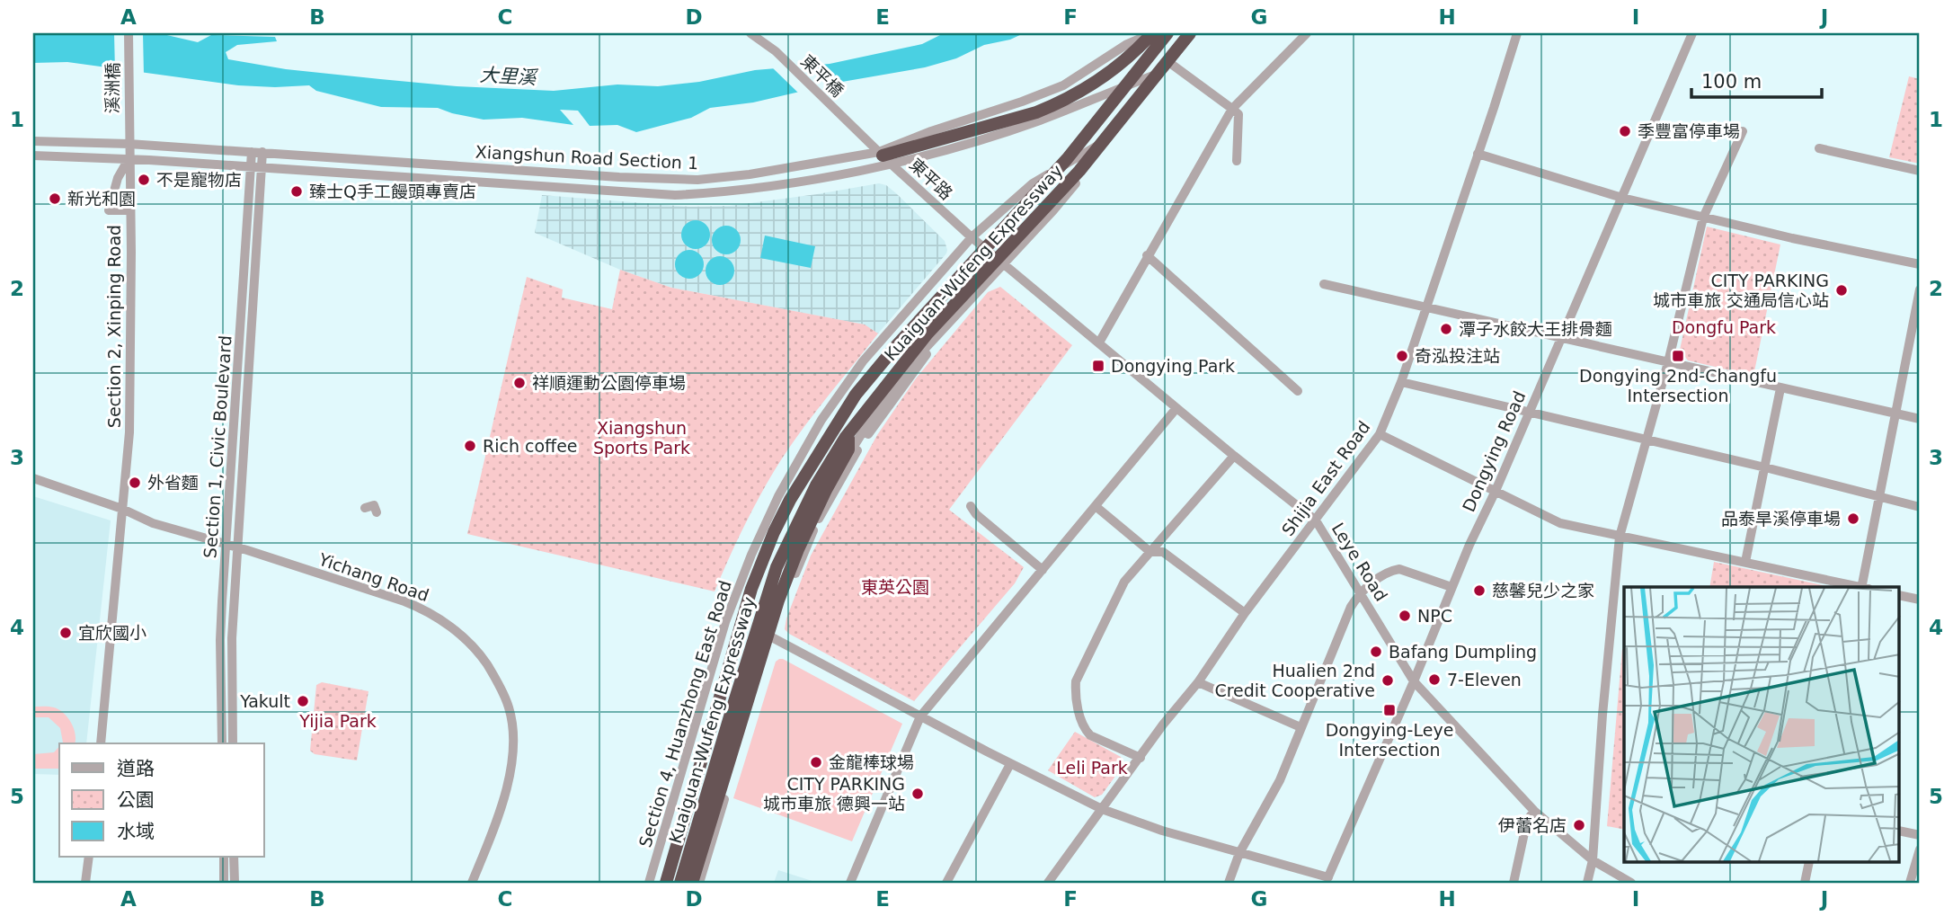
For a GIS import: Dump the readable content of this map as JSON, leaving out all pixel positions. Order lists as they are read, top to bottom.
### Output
{
  "streets": {
    "highway": ["Kuaiguan-Wufeng Expressway"],
    "street": [
      "東平橋",
      "溪洲橋",
      "Xiangshun Road Section 1",
      "東平路",
      "Section 2, Xinping Road",
      "Section 1, Civic Boulevard",
      "Dongying Road",
      "Shijia East Road",
      "Leye Road",
      "Yichang Road",
      "Section 4, Huanzhong East Road"
    ]
  },
  "crossings": [
    ["東平橋", "東平路"],
    ["溪洲橋", "Xiangshun Road Section 1"],
    ["溪洲橋", "Section 2, Xinping Road"],
    ["Xiangshun Road Section 1", "東平路"],
    ["Xiangshun Road Section 1", "Kuaiguan-Wufeng Expressway"],
    ["Xiangshun Road Section 1", "Section 2, Xinping Road"],
    ["Xiangshun Road Section 1", "Section 1, Civic Boulevard"],
    ["Xiangshun Road Section 1", "Section 4, Huanzhong East Road"],
    ["東平路", "Leye Road"],
    ["東平路", "Section 4, Huanzhong East Road"],
    ["Kuaiguan-Wufeng Expressway", "Section 4, Huanzhong East Road"],
    ["Section 2, Xinping Road", "Yichang Road"],
    ["Section 1, Civic Boulevard", "Yichang Road"],
    ["Dongying Road", "Leye Road"],
    ["Shijia East Road", "Leye Road"],
    ["Leye Road", "Section 4, Huanzhong East Road"]
  ],
  "water": ["大里溪"],
  "parks": [
    "Dongfu Park",
    "Xiangshun Sports Park",
    "東英公園",
    "Yijia Park",
    "Leli Park"
  ],
  "places": {
    "other": [
      "季豐富停車場",
      "不是寵物店",
      "臻士Q手工饅頭專賣店",
      "新光和園",
      "CITY PARKING 城市車旅 交通局信心站",
      "潭子水餃大王排骨麵",
      "奇泓投注站",
      "祥順運動公園停車場",
      "Rich coffee",
      "外省麵",
      "品泰旱溪停車場",
      "慈馨兒少之家",
      "NPC",
      "宜欣國小",
      "Bafang Dumpling",
      "7-Eleven",
      "Hualien 2nd Credit Cooperative",
      "Yakult",
      "金龍棒球場",
      "CITY PARKING 城市車旅 德興一站",
      "伊蕾名店"
    ],
    "transit": ["Dongying 2nd-Changfu Intersection", "Dongying Park", "Dongying-Leye Intersection"]
  },
  "legend": ["道路", "公園", "水域"],
  "scale_bar": "100 m",
  "grid": {
    "columns": [
      "A",
      "B",
      "C",
      "D",
      "E",
      "F",
      "G",
      "H",
      "I",
      "J"
    ],
    "rows": [
      "1",
      "2",
      "3",
      "4",
      "5"
    ]
  }
}
